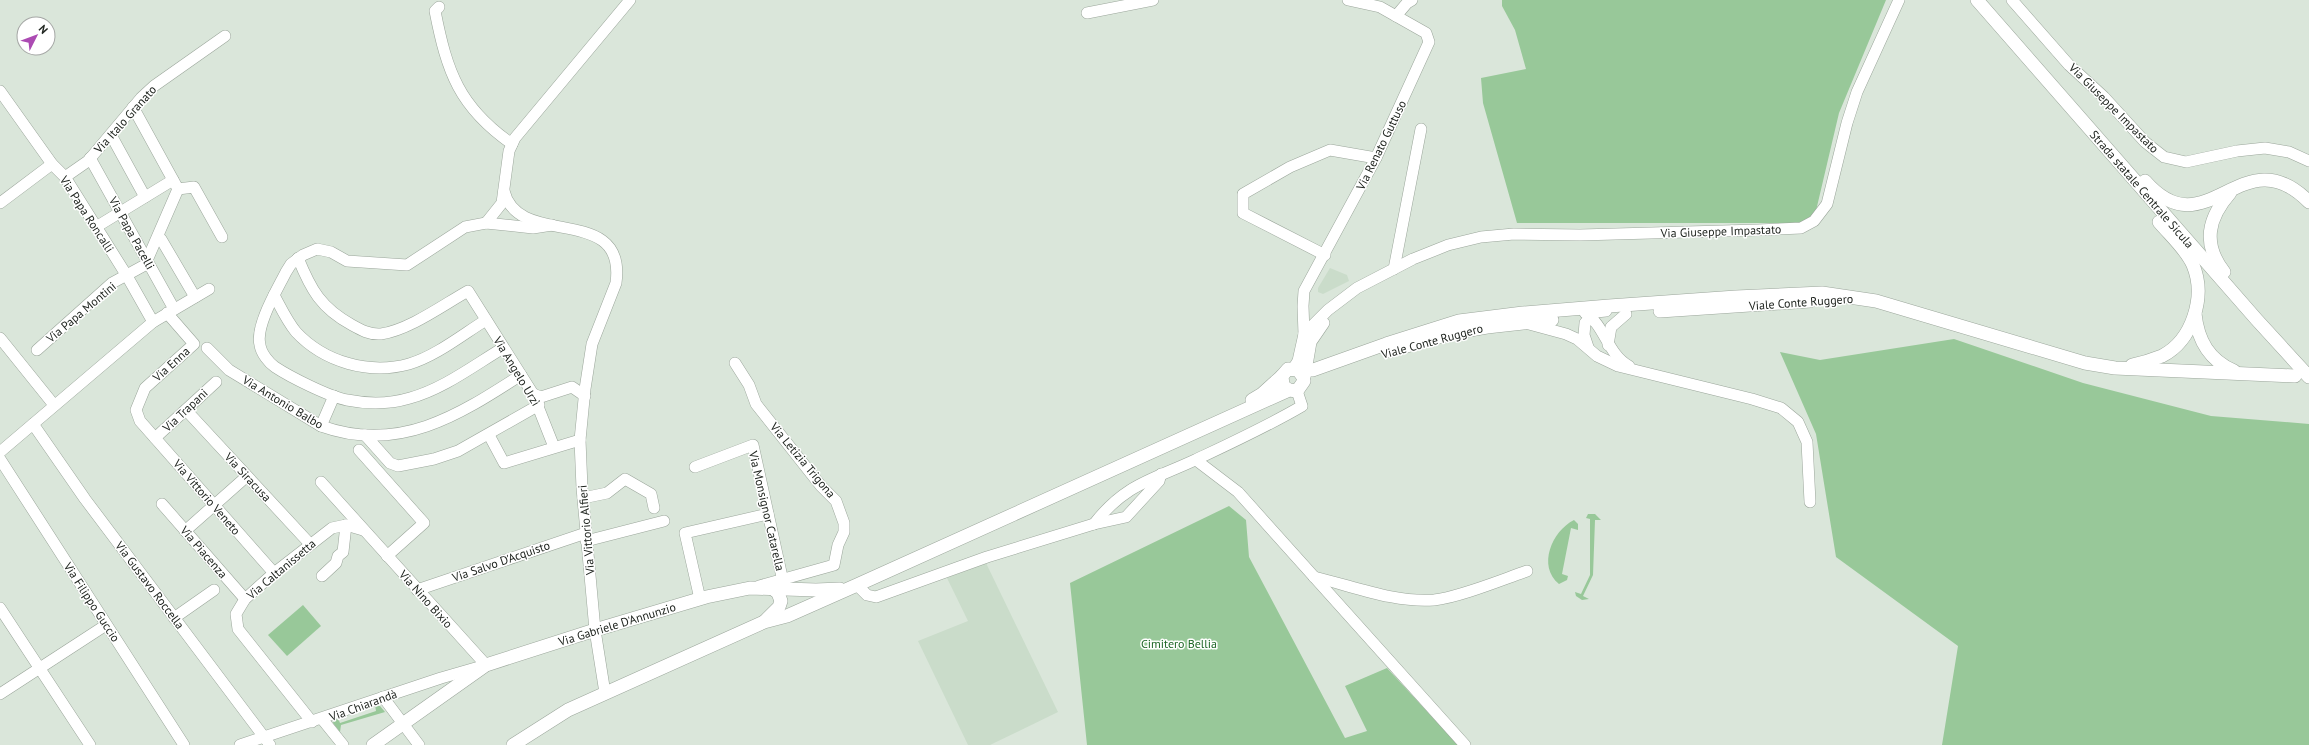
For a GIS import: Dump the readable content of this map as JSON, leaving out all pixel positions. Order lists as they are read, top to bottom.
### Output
{
  "streets": {
    "main road": ["Strada statale Centrale Sicula", "Viale Conte Ruggero", "Via Gabriele D'Annunzio"],
    "street": [
      "Via Giuseppe Impastato",
      "Via Italo Granato",
      "Via Renato Guttuso",
      "Via Papa Roncalli",
      "Via Papa Pacelli",
      "Via Papa Montini",
      "Via Enna",
      "Via Angelo Urzì",
      "Via Antonio Balbo",
      "Via Trapani",
      "Via Letizia Trigona",
      "Via Siracusa",
      "Via Vittorio Veneto",
      "Via Monsignor Catarella",
      "Via Vittorio Alfieri",
      "Via Piacenza",
      "Via Salvo D'Acquisto",
      "Via Caltanissetta",
      "Via Gustavo Roccella",
      "Via Nino Bixio",
      "Via Filippo Guccio",
      "Via Chiarandà"
    ]
  },
  "crossings": [
    ["Via Italo Granato", "Via Papa Roncalli"],
    ["Via Italo Granato", "Via Papa Pacelli"],
    ["Via Renato Guttuso", "Viale Conte Ruggero"],
    ["Via Papa Roncalli", "Via Papa Montini"],
    ["Via Papa Pacelli", "Via Papa Montini"],
    ["Via Papa Pacelli", "Via Enna"],
    ["Via Enna", "Via Vittorio Veneto"],
    ["Via Angelo Urzì", "Via Antonio Balbo"],
    ["Via Trapani", "Via Siracusa"],
    ["Via Trapani", "Via Vittorio Veneto"],
    ["Via Letizia Trigona", "Via Monsignor Catarella"],
    ["Via Letizia Trigona", "Via Gabriele D'Annunzio"],
    ["Via Siracusa", "Via Caltanissetta"],
    ["Via Vittorio Veneto", "Via Caltanissetta"],
    ["Via Monsignor Catarella", "Via Gabriele D'Annunzio"],
    ["Via Vittorio Alfieri", "Via Salvo D'Acquisto"],
    ["Via Vittorio Alfieri", "Via Gabriele D'Annunzio"],
    ["Via Piacenza", "Via Caltanissetta"],
    ["Via Salvo D'Acquisto", "Via Nino Bixio"],
    ["Via Caltanissetta", "Via Chiarandà"],
    ["Via Gustavo Roccella", "Via Chiarandà"],
    ["Via Nino Bixio", "Via Gabriele D'Annunzio"],
    ["Via Nino Bixio", "Via Chiarandà"],
    ["Via Gabriele D'Annunzio", "Via Chiarandà"]
  ],
  "parks": ["Cimitero Bellia"],
  "north": "top right"
}
